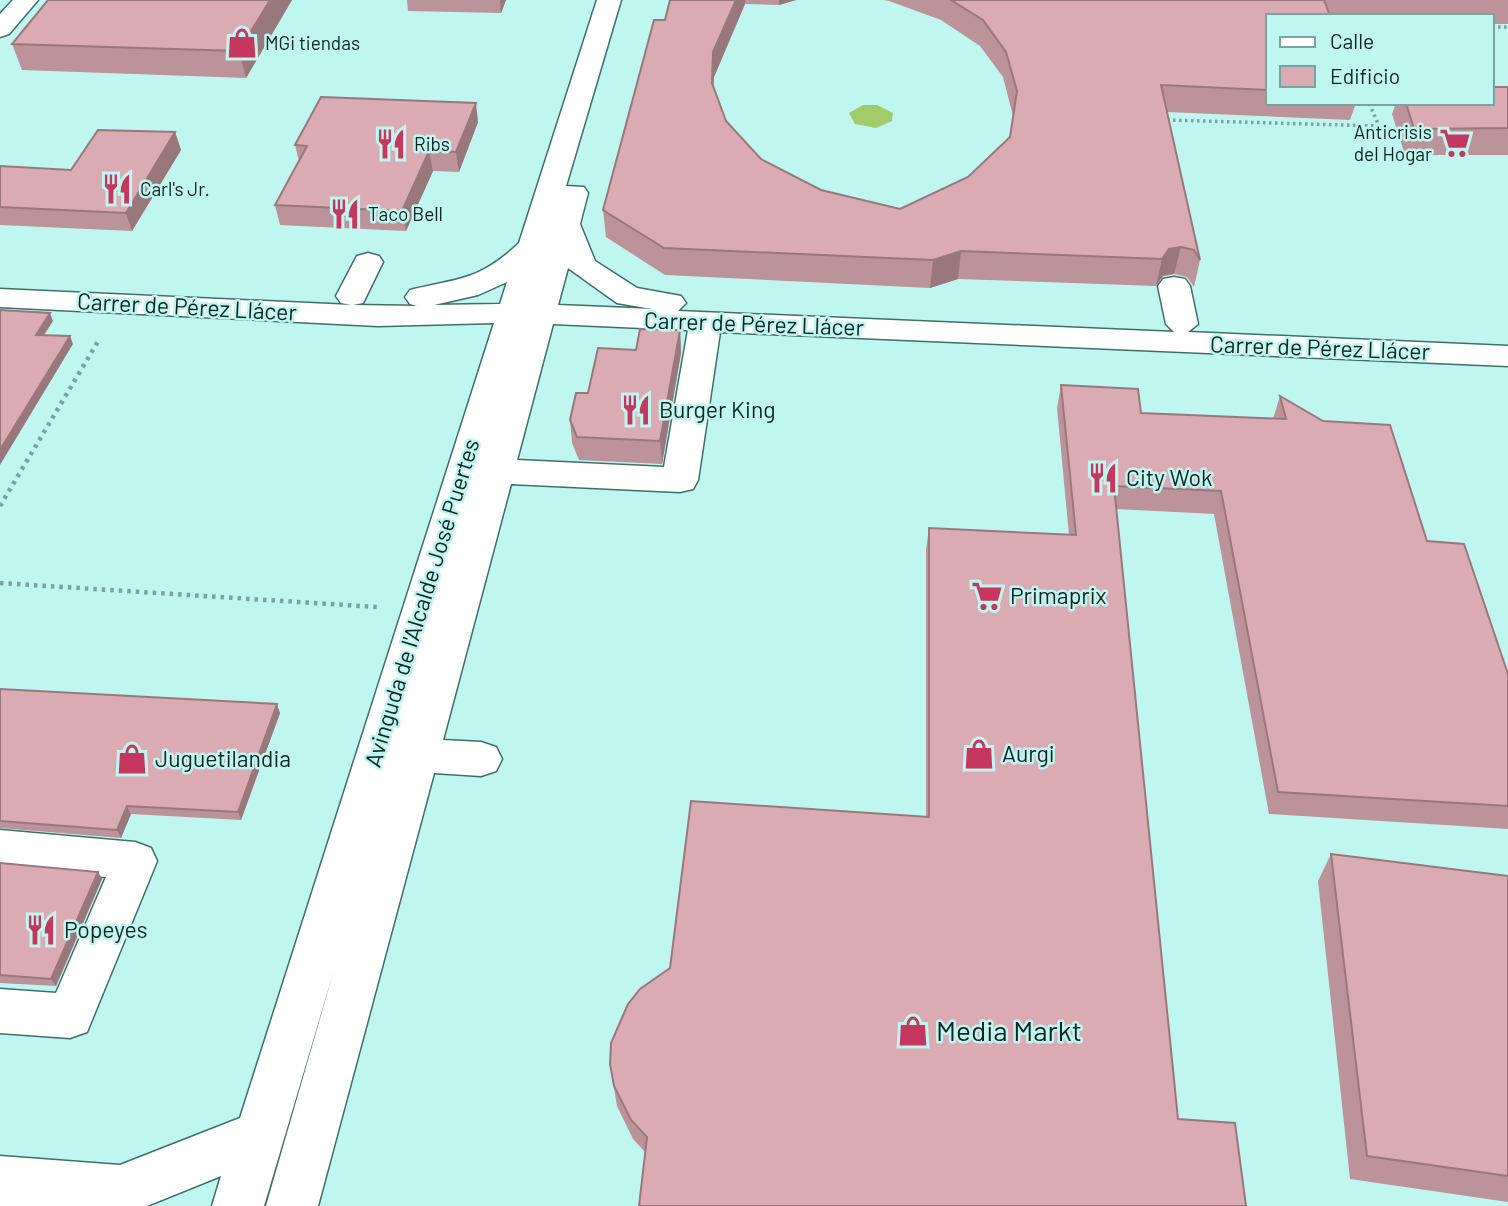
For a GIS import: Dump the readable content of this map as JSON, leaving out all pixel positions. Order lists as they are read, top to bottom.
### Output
{
  "streets": {
    "street": ["Carrer de Pérez Llácer", "Avinguda de l'Alcalde José Puertes"]
  },
  "crossings": [
    ["Carrer de Pérez Llácer", "Avinguda de l'Alcalde José Puertes"]
  ],
  "places": {
    "shop": [
      "MGi tiendas",
      "Aurgi",
      "Juguetilandia",
      "Media Markt"
    ],
    "supermarket": ["Anticrisis del Hogar", "Primaprix"],
    "restaurant": [
      "Ribs",
      "Carl's Jr.",
      "Taco Bell",
      "Burger King",
      "City Wok",
      "Popeyes"
    ]
  },
  "legend": ["Calle", "Edificio"]
}
